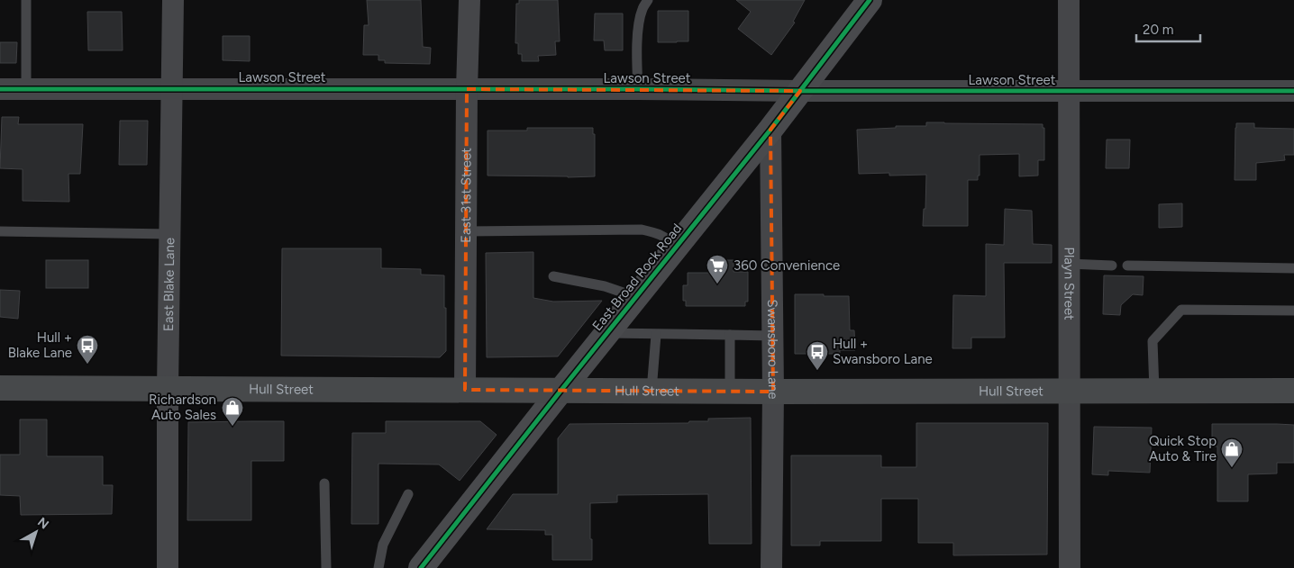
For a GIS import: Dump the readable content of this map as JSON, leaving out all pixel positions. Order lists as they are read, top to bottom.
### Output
{
  "streets": {
    "main road": ["East Broad Rock Road", "Hull Street"],
    "street": [
      "Lawson Street",
      "East 31st Street",
      "East Blake Lane",
      "Playn Street",
      "Swansboro Lane"
    ]
  },
  "crossings": [
    ["Lawson Street", "East 31st Street"],
    ["Lawson Street", "East Broad Rock Road"],
    ["Lawson Street", "East Blake Lane"],
    ["Lawson Street", "Playn Street"],
    ["East 31st Street", "Hull Street"],
    ["East Broad Rock Road", "Swansboro Lane"],
    ["East Broad Rock Road", "Hull Street"],
    ["East Blake Lane", "Hull Street"],
    ["Playn Street", "Hull Street"],
    ["Swansboro Lane", "Hull Street"]
  ],
  "places": {
    "supermarket": ["360 Convenience"],
    "bus stop": ["Hull + Blake Lane", "Hull + Swansboro Lane"],
    "shop": ["Richardson Auto Sales", "Quick Stop Auto & Tire"]
  },
  "scale_bar": "20 m",
  "north": "top right"
}
